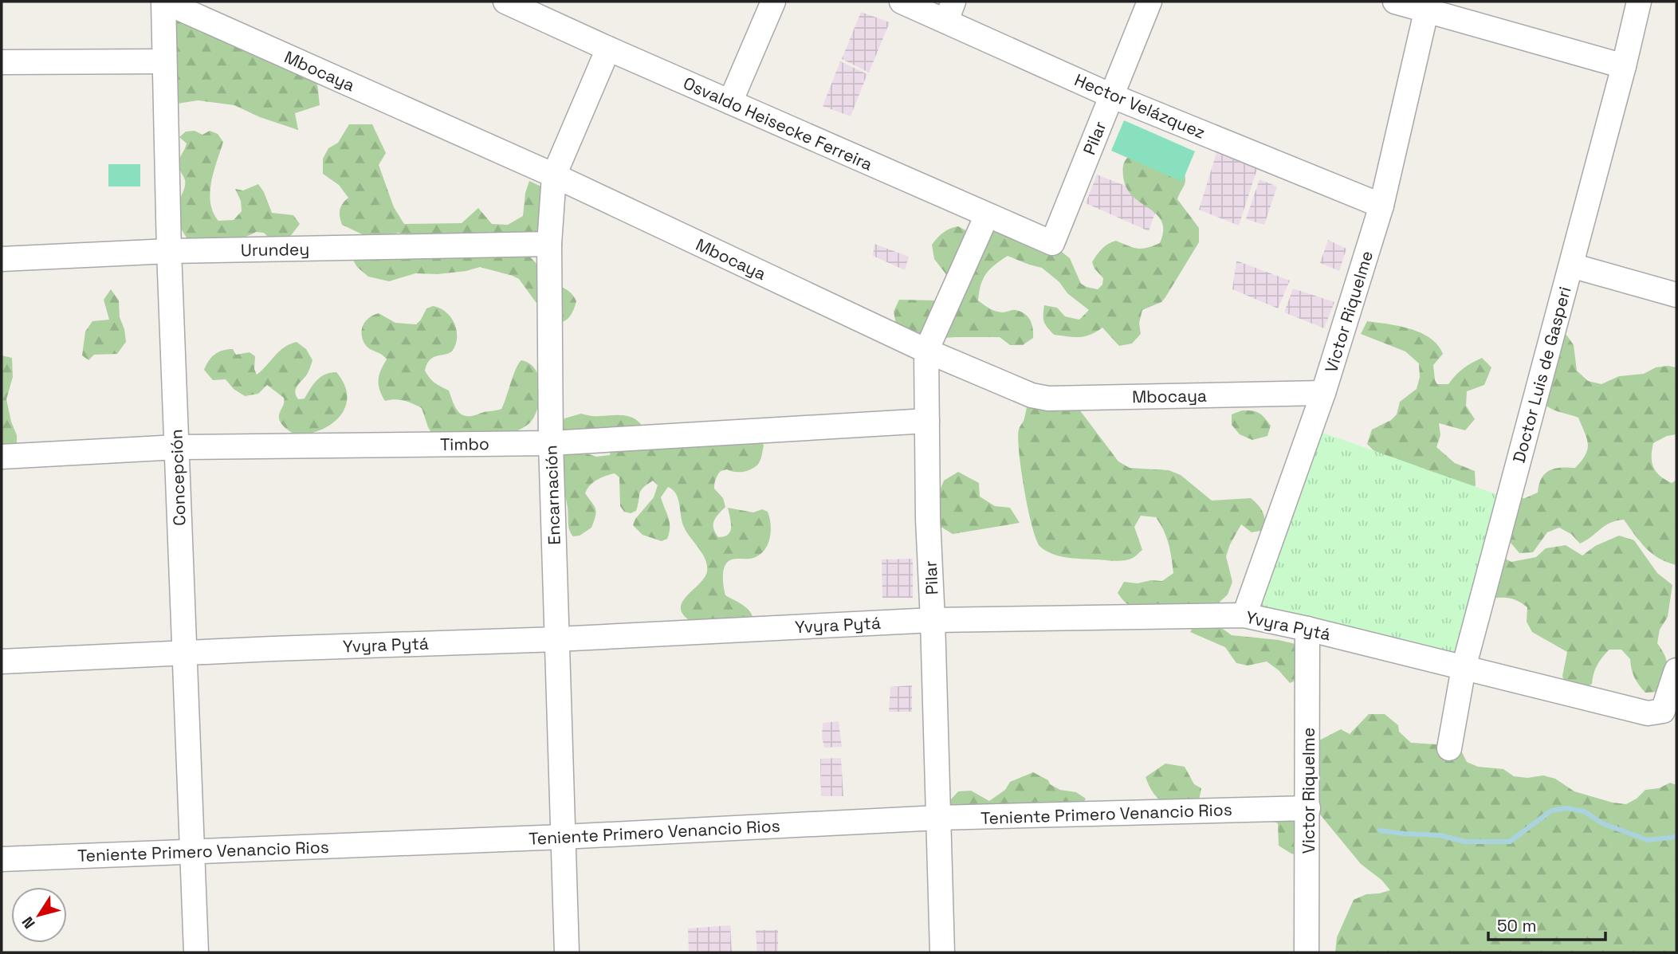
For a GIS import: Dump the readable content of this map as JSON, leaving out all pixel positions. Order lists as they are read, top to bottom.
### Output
{
  "streets": {
    "street": [
      "Mbocaya",
      "Hector Velázquez",
      "Osvaldo Heisecke Ferreira",
      "Pilar",
      "Urundey",
      "Victor Riquelme",
      "Doctor Luis de Gasperi",
      "Timbo",
      "Concepción",
      "Encarnación",
      "Yvyra Pytá",
      "Teniente Primero Venancio Rios"
    ]
  },
  "crossings": [
    ["Mbocaya", "Pilar"],
    ["Mbocaya", "Victor Riquelme"],
    ["Mbocaya", "Concepción"],
    ["Mbocaya", "Encarnación"],
    ["Hector Velázquez", "Pilar"],
    ["Hector Velázquez", "Victor Riquelme"],
    ["Osvaldo Heisecke Ferreira", "Pilar"],
    ["Osvaldo Heisecke Ferreira", "Encarnación"],
    ["Pilar", "Timbo"],
    ["Pilar", "Yvyra Pytá"],
    ["Pilar", "Teniente Primero Venancio Rios"],
    ["Urundey", "Concepción"],
    ["Urundey", "Encarnación"],
    ["Victor Riquelme", "Yvyra Pytá"],
    ["Victor Riquelme", "Teniente Primero Venancio Rios"],
    ["Doctor Luis de Gasperi", "Yvyra Pytá"],
    ["Timbo", "Concepción"],
    ["Timbo", "Encarnación"],
    ["Concepción", "Yvyra Pytá"],
    ["Concepción", "Teniente Primero Venancio Rios"],
    ["Encarnación", "Yvyra Pytá"],
    ["Encarnación", "Teniente Primero Venancio Rios"]
  ],
  "scale_bar": "50 m",
  "north": "bottom left"
}
